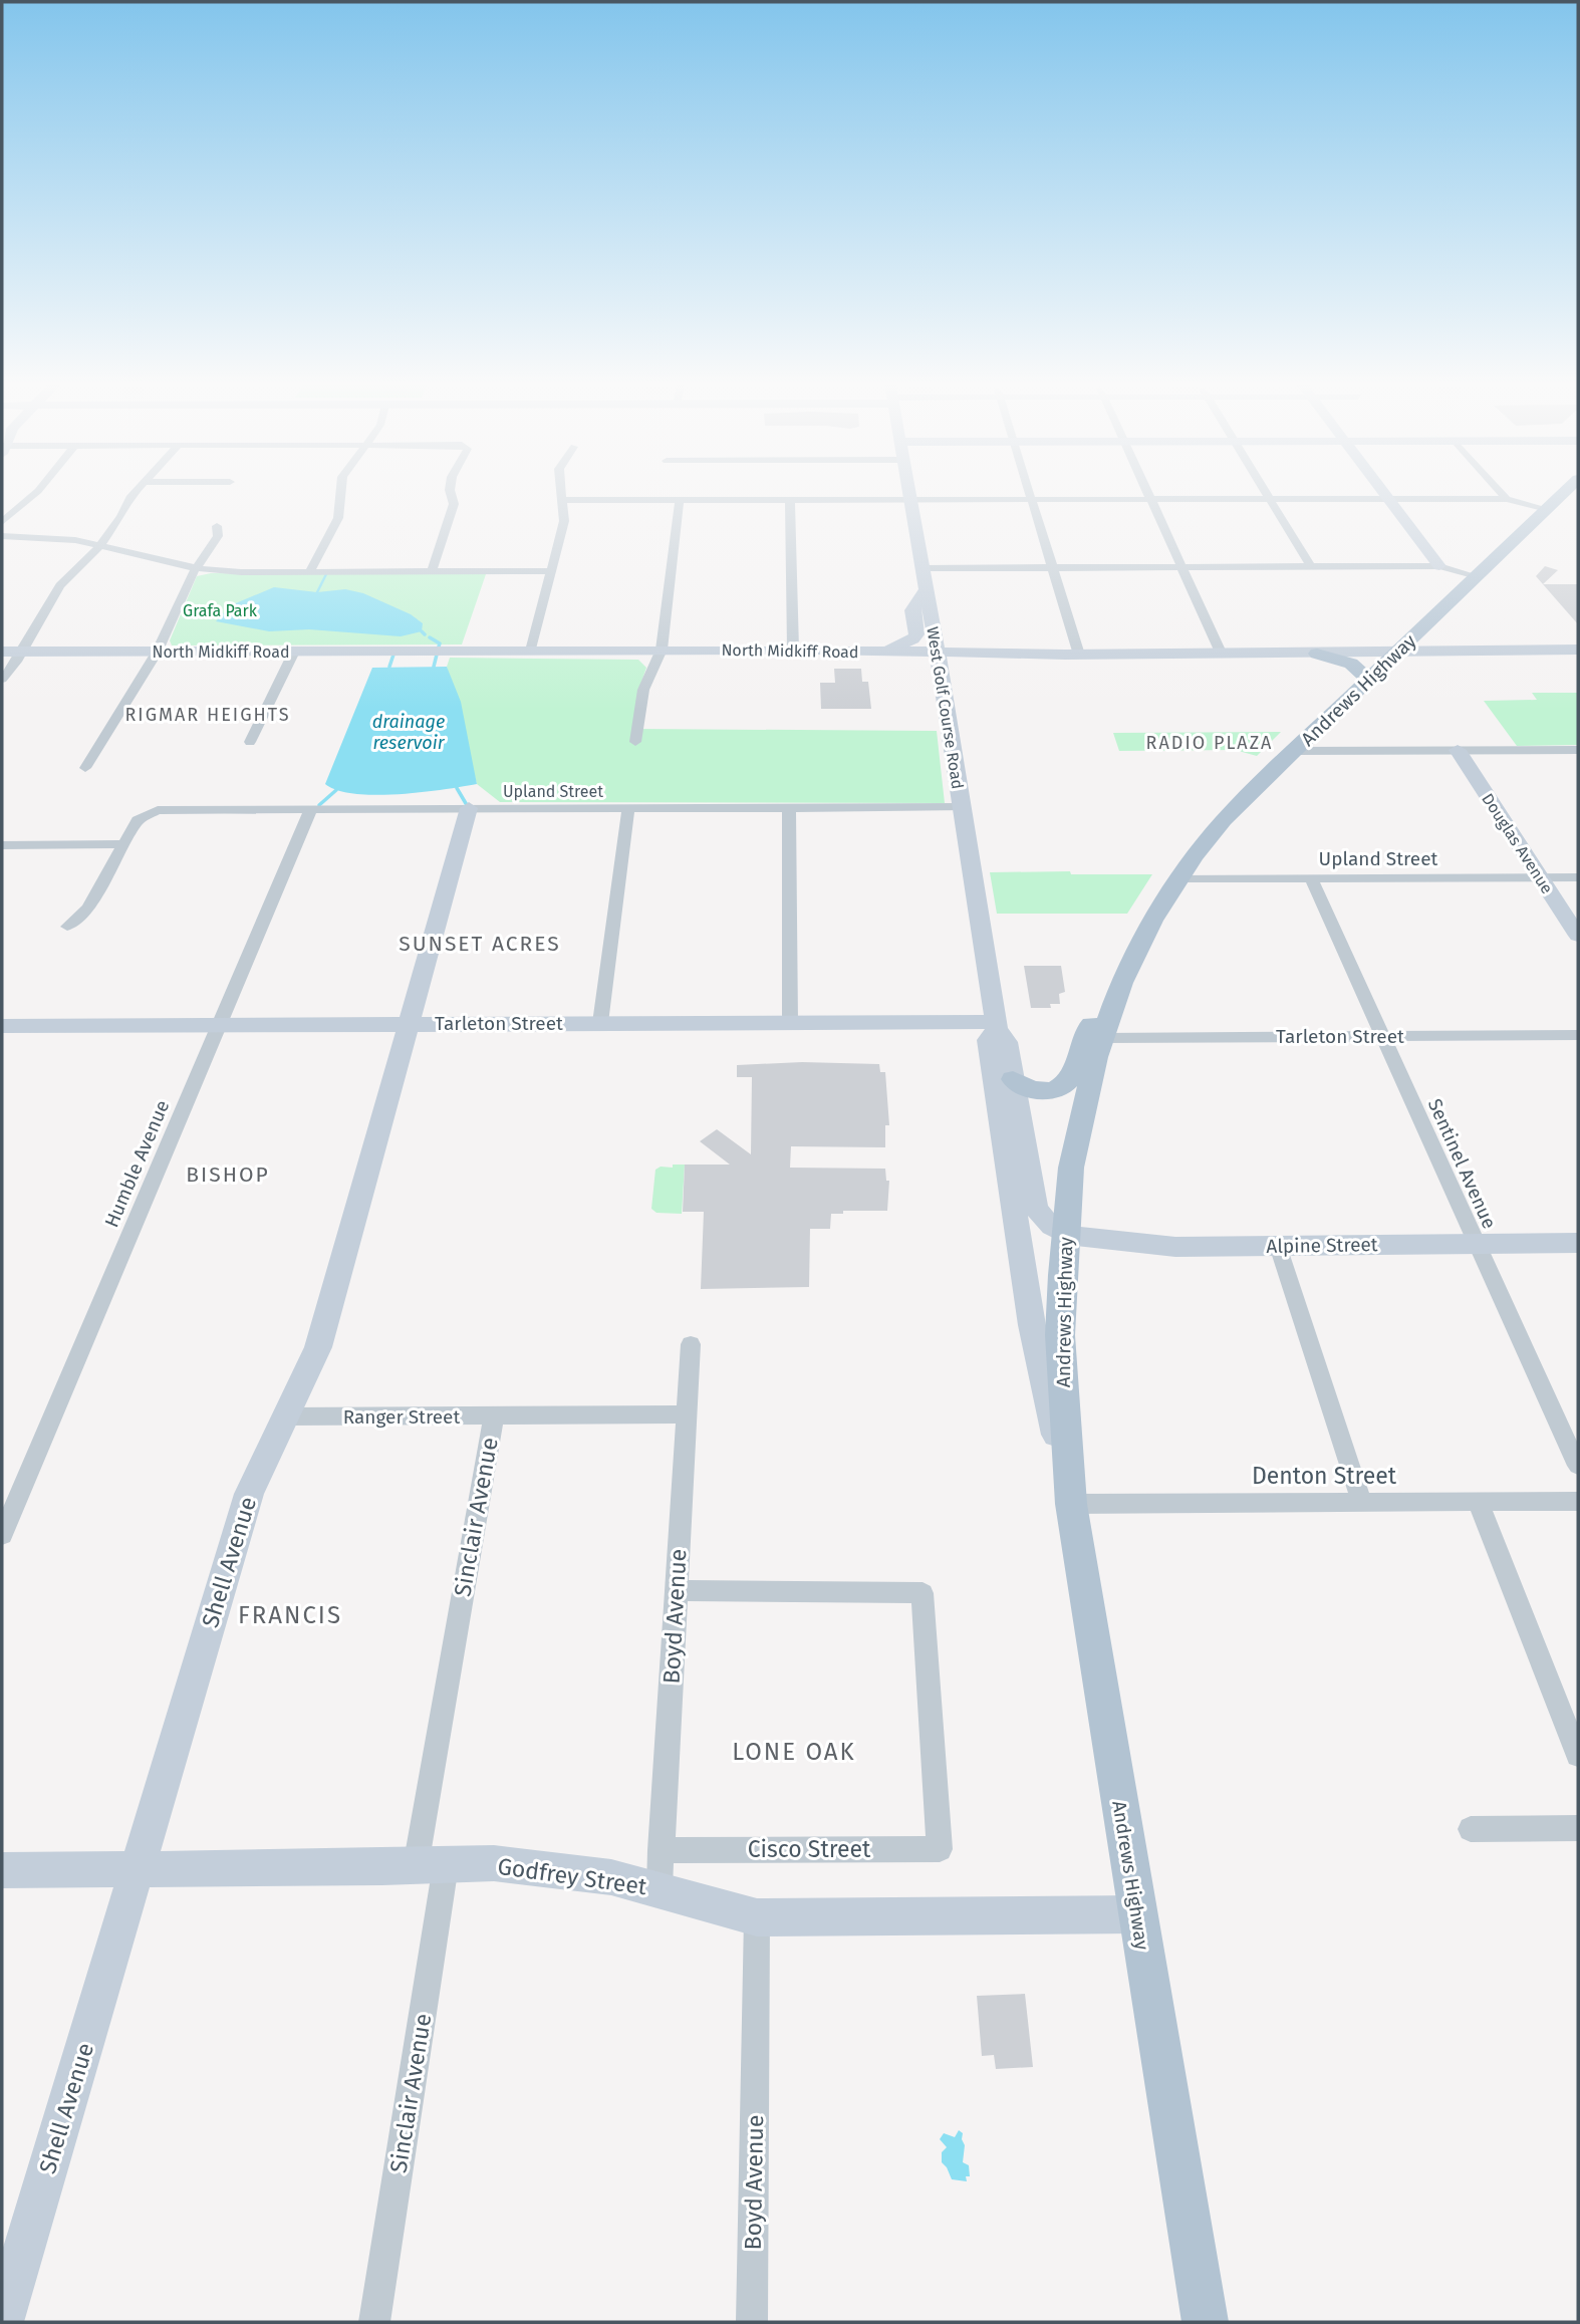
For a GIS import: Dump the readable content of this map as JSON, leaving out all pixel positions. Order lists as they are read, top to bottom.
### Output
{
  "streets": {
    "main road": ["Andrews Highway"],
    "street": [
      "North Midkiff Road",
      "West Golf Course Road",
      "Upland Street",
      "Douglas Avenue",
      "Tarleton Street",
      "Humble Avenue",
      "Sentinel Avenue",
      "Alpine Street",
      "Ranger Street",
      "Denton Street",
      "Sinclair Avenue",
      "Shell Avenue",
      "Boyd Avenue",
      "Cisco Street",
      "Godfrey Street"
    ]
  },
  "crossings": [
    ["North Midkiff Road", "Andrews Highway"],
    ["North Midkiff Road", "West Golf Course Road"],
    ["Andrews Highway", "West Golf Course Road"],
    ["Andrews Highway", "Upland Street"],
    ["Andrews Highway", "Tarleton Street"],
    ["Andrews Highway", "Alpine Street"],
    ["Andrews Highway", "Denton Street"],
    ["Andrews Highway", "Godfrey Street"],
    ["West Golf Course Road", "Upland Street"],
    ["West Golf Course Road", "Tarleton Street"],
    ["West Golf Course Road", "Alpine Street"],
    ["West Golf Course Road", "Denton Street"],
    ["Upland Street", "Douglas Avenue"],
    ["Upland Street", "Humble Avenue"],
    ["Upland Street", "Sentinel Avenue"],
    ["Upland Street", "Shell Avenue"],
    ["Tarleton Street", "Humble Avenue"],
    ["Tarleton Street", "Sentinel Avenue"],
    ["Tarleton Street", "Shell Avenue"],
    ["Sentinel Avenue", "Alpine Street"],
    ["Ranger Street", "Sinclair Avenue"],
    ["Ranger Street", "Shell Avenue"],
    ["Ranger Street", "Boyd Avenue"],
    ["Sinclair Avenue", "Godfrey Street"],
    ["Shell Avenue", "Godfrey Street"],
    ["Boyd Avenue", "Cisco Street"],
    ["Boyd Avenue", "Godfrey Street"]
  ],
  "districts": [
    "RIGMAR HEIGHTS",
    "RADIO PLAZA",
    "SUNSET ACRES",
    "BISHOP",
    "FRANCIS",
    "LONE OAK"
  ],
  "water": ["drainage reservoir"],
  "parks": ["Grafa Park"]
}
